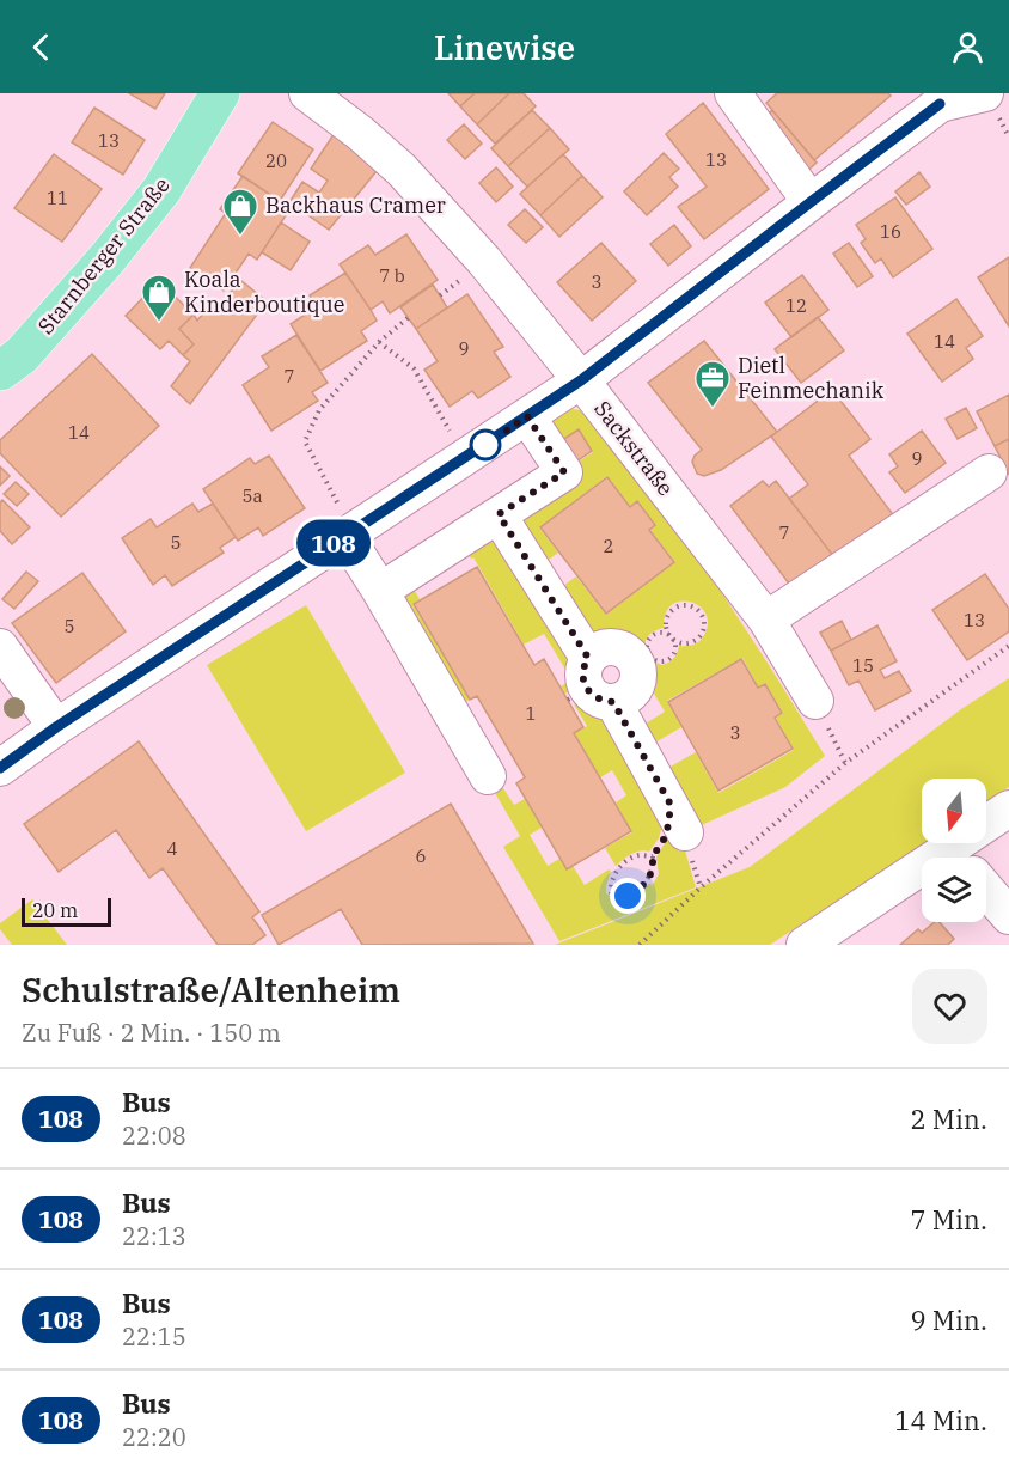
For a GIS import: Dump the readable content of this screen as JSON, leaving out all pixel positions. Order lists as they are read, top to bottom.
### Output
{
  "streets": {
    "main road": ["Starnberger Straße"],
    "street": ["Sackstraße"]
  },
  "places": {
    "shop": ["Backhaus Cramer", "Koala Kinderboutique"],
    "office": ["Dietl Feinmechanik"]
  },
  "lines": ["bus line 108"],
  "house_numbers": [
    "13",
    "13",
    "20",
    "11",
    "16",
    "7 b",
    "3",
    "12",
    "14",
    "9",
    "7",
    "14",
    "9",
    "5a",
    "7",
    "5",
    "2",
    "13",
    "5",
    "15",
    "1",
    "3",
    "4",
    "6"
  ],
  "scale_bar": "20 m",
  "north": "bottom",
  "page": {
    "header": "Linewise",
    "on_map": "108",
    "scale": "20 m",
    "heading": ["Schulstraße/Altenheim", "Zu Fuß · 2 Min. · 150 m"],
    "list": [
      {
        "mark": "108",
        "name": "Bus",
        "note": "22:08",
        "value": "2 Min."
      },
      {
        "mark": "108",
        "name": "Bus",
        "note": "22:13",
        "value": "7 Min."
      },
      {
        "mark": "108",
        "name": "Bus",
        "note": "22:15",
        "value": "9 Min."
      },
      {
        "mark": "108",
        "name": "Bus",
        "note": "22:20",
        "value": "14 Min."
      }
    ]
  }
}
